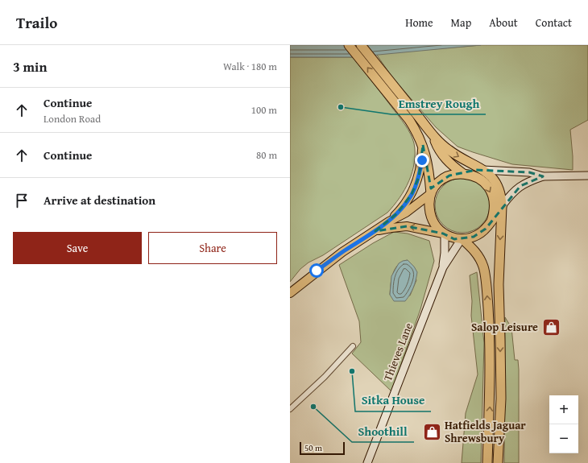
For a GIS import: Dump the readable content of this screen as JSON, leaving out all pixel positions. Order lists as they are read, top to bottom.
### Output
{
  "streets": {
    "main road": ["Thieves Lane"]
  },
  "places": {
    "other": ["Emstrey Rough", "Sitka House", "Shoothill"],
    "shop": ["Salop Leisure", "Hatfields Jaguar Shrewsbury"]
  },
  "scale_bar": "50 m",
  "page": {
    "header": "Trailo",
    "nav": [
      "Home",
      "Map",
      "About",
      "Contact"
    ],
    "heading": ["3 min", "Walk · 180 m"],
    "list": [
      ["Continue", "London Road", "100 m"],
      ["Continue", "80 m"],
      "Arrive at destination"
    ],
    "buttons": ["Save", "Share"],
    "map_buttons": ["+", "−"],
    "scale": "50 m"
  }
}
